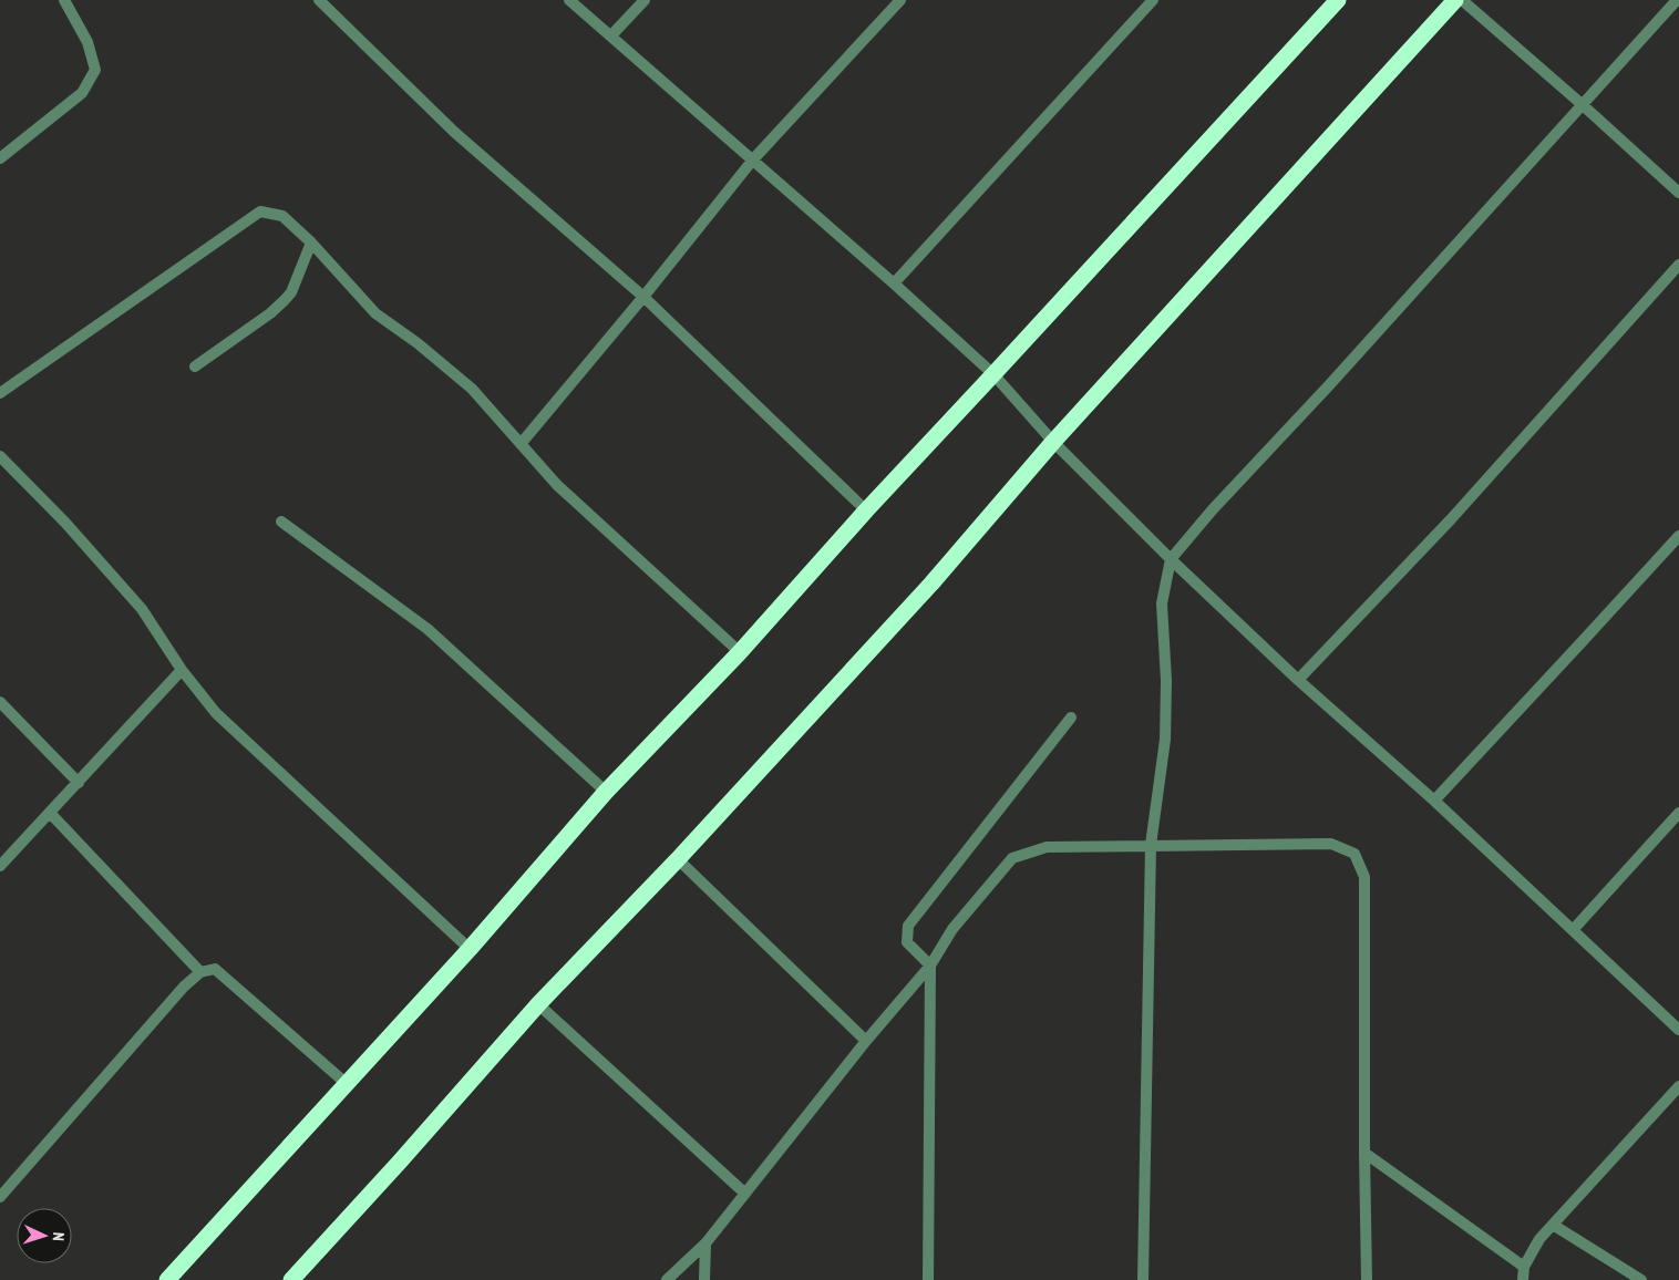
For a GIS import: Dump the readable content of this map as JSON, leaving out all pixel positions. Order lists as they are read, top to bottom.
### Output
{
  "north": "right"
}
